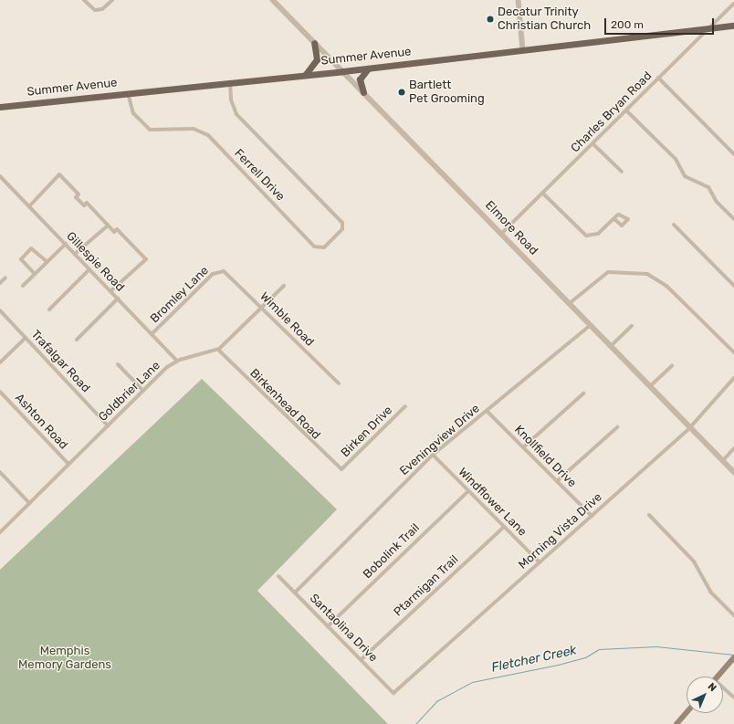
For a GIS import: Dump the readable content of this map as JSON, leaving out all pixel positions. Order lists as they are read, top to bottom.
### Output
{
  "streets": {
    "main road": ["Summer Avenue"],
    "street": [
      "Charles Bryan Road",
      "Ferrell Drive",
      "Elmore Road",
      "Gillespie Road",
      "Bromley Lane",
      "Wimble Road",
      "Trafalgar Road",
      "Goldbrier Lane",
      "Birkenhead Road",
      "Ashton Road",
      "Birken Drive",
      "Eveningview Drive",
      "Knollfield Drive",
      "Windflower Lane",
      "Morning Vista Drive",
      "Bobolink Trail",
      "Ptarmigan Trail",
      "Santaolina Drive"
    ]
  },
  "crossings": [
    ["Summer Avenue", "Charles Bryan Road"],
    ["Summer Avenue", "Ferrell Drive"],
    ["Summer Avenue", "Elmore Road"],
    ["Charles Bryan Road", "Elmore Road"],
    ["Elmore Road", "Eveningview Drive"],
    ["Elmore Road", "Morning Vista Drive"],
    ["Gillespie Road", "Bromley Lane"],
    ["Gillespie Road", "Goldbrier Lane"],
    ["Bromley Lane", "Wimble Road"],
    ["Wimble Road", "Goldbrier Lane"],
    ["Trafalgar Road", "Goldbrier Lane"],
    ["Goldbrier Lane", "Birkenhead Road"],
    ["Goldbrier Lane", "Ashton Road"],
    ["Birkenhead Road", "Birken Drive"],
    ["Eveningview Drive", "Knollfield Drive"],
    ["Eveningview Drive", "Windflower Lane"],
    ["Eveningview Drive", "Santaolina Drive"],
    ["Knollfield Drive", "Morning Vista Drive"],
    ["Windflower Lane", "Morning Vista Drive"],
    ["Windflower Lane", "Bobolink Trail"],
    ["Windflower Lane", "Ptarmigan Trail"],
    ["Morning Vista Drive", "Santaolina Drive"],
    ["Bobolink Trail", "Santaolina Drive"],
    ["Ptarmigan Trail", "Santaolina Drive"]
  ],
  "water": ["Fletcher Creek"],
  "parks": ["Memphis Memory Gardens"],
  "places": ["Decatur Trinity Christian Church", "Bartlett Pet Grooming"],
  "scale_bar": "200 m",
  "north": "top right"
}
